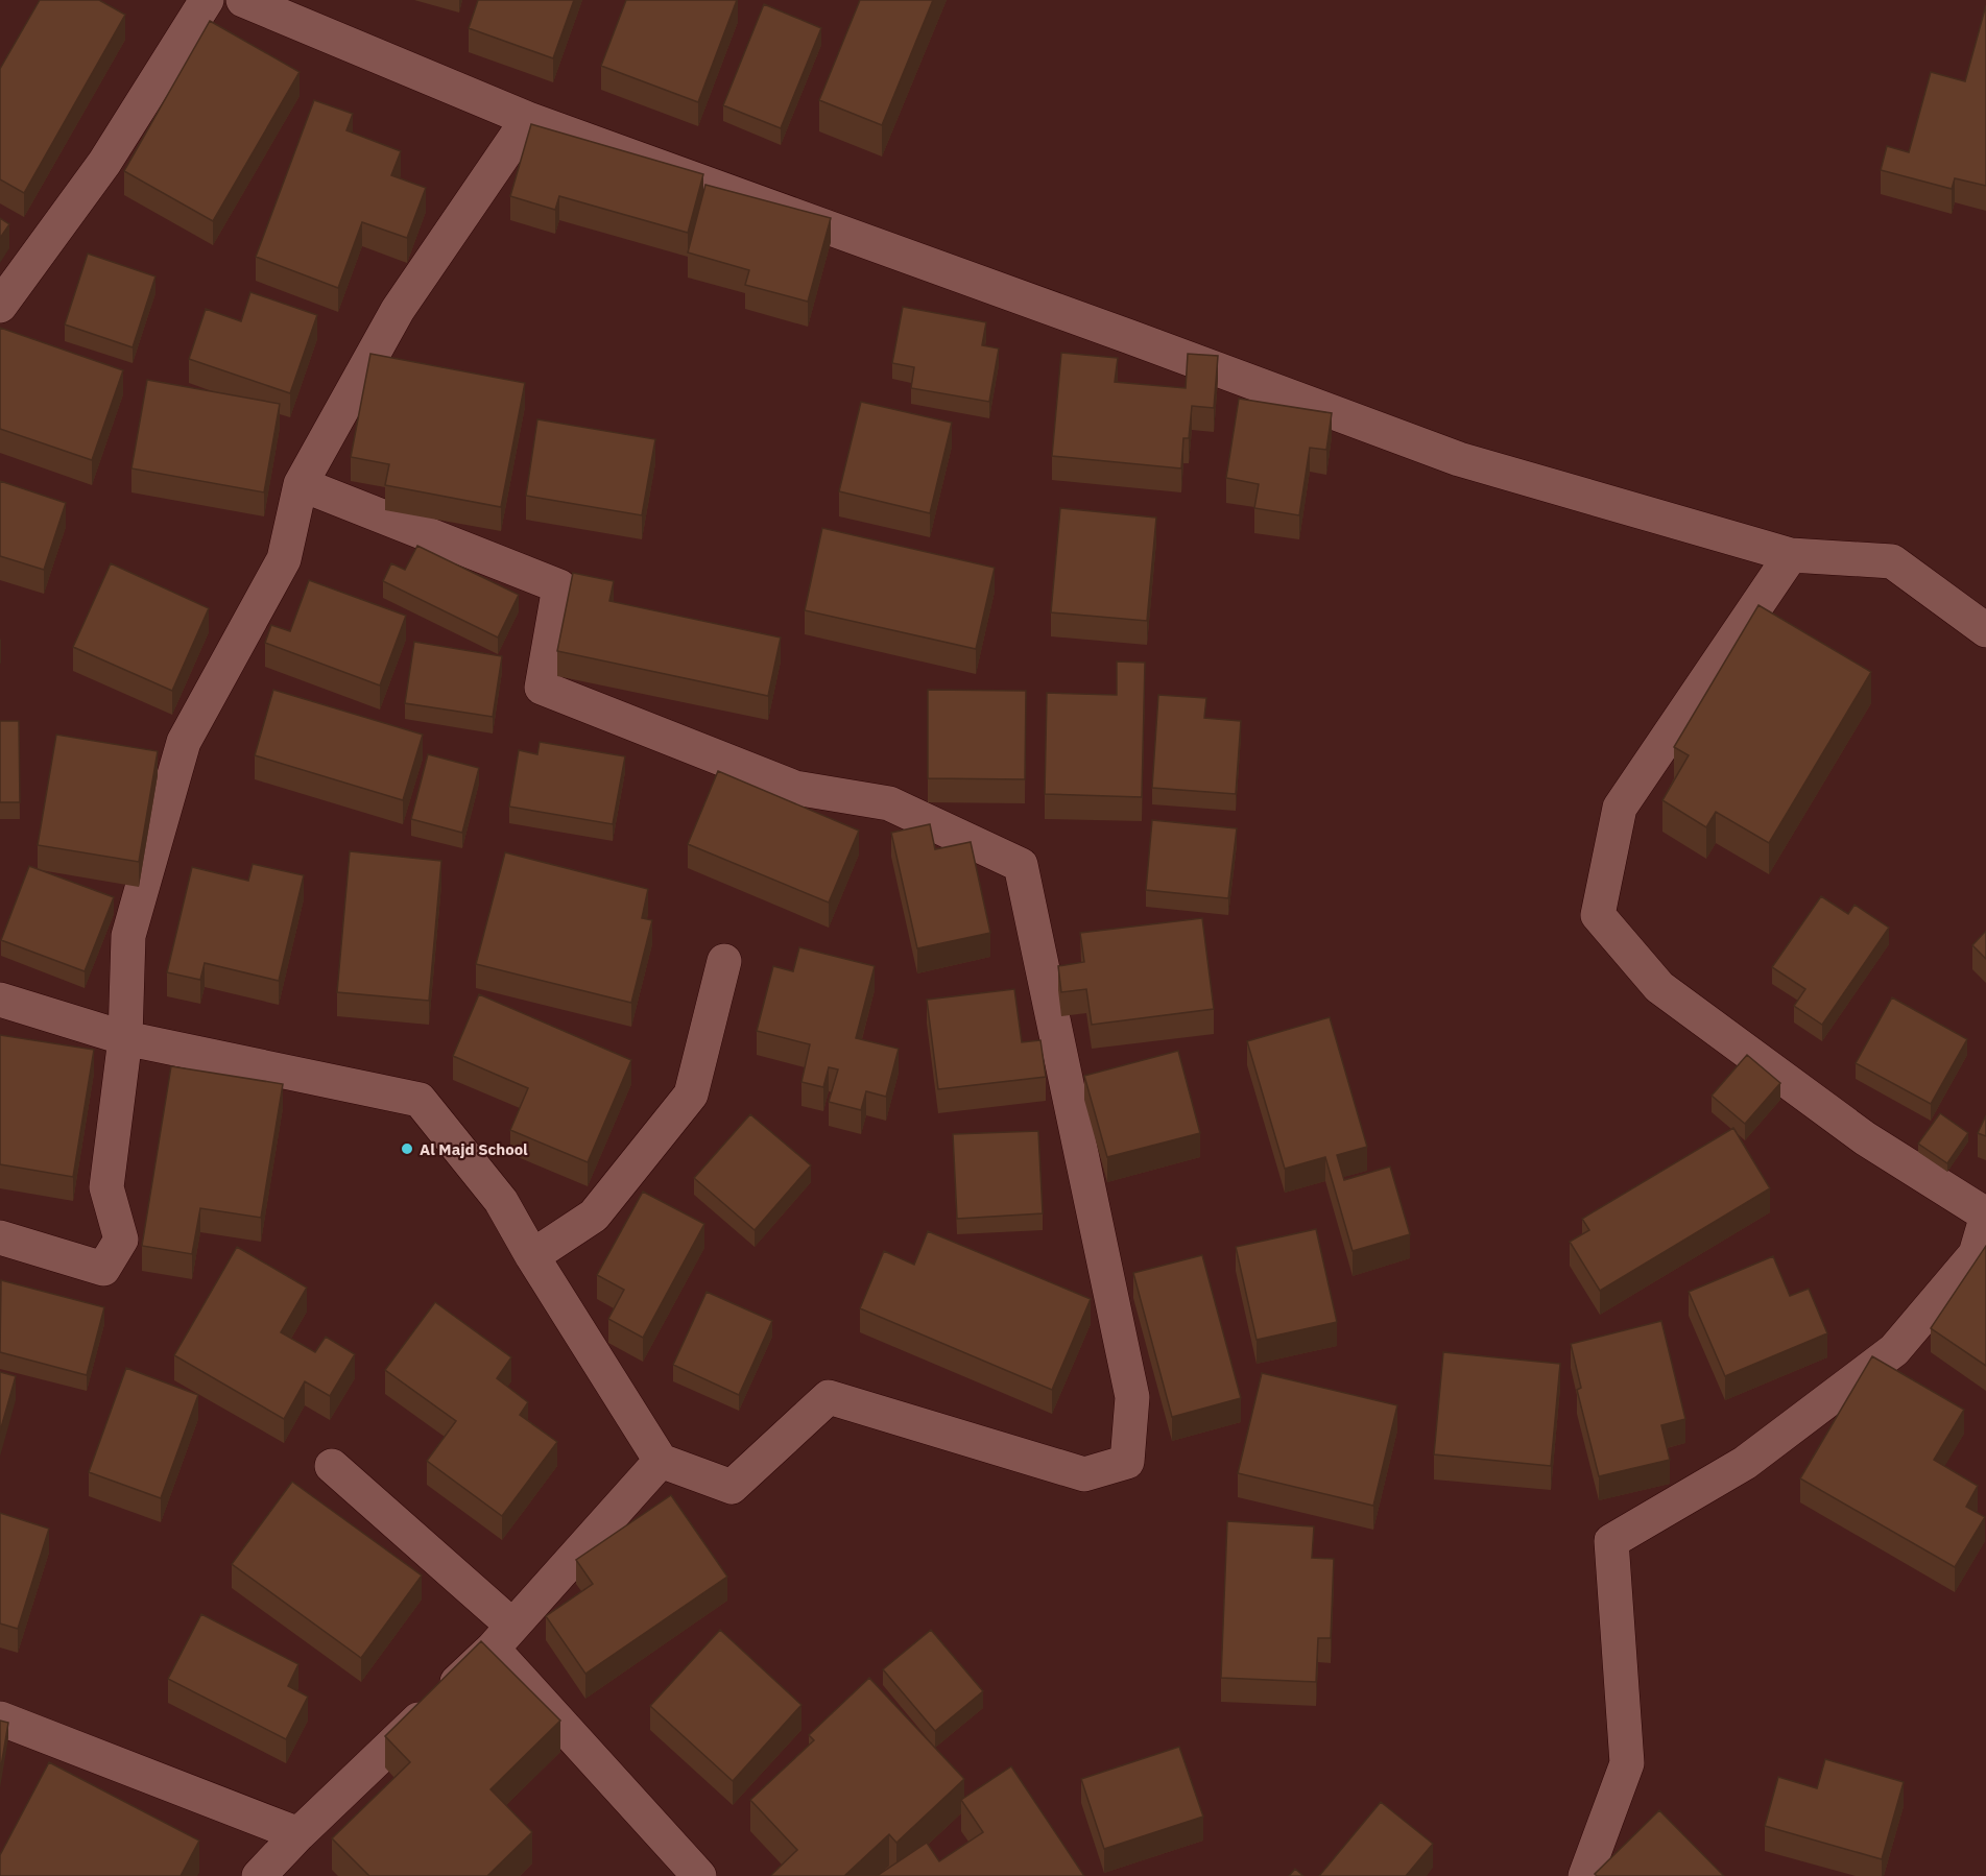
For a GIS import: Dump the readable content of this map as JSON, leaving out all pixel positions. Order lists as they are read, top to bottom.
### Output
{
  "places": ["Al Majd School"]
}
